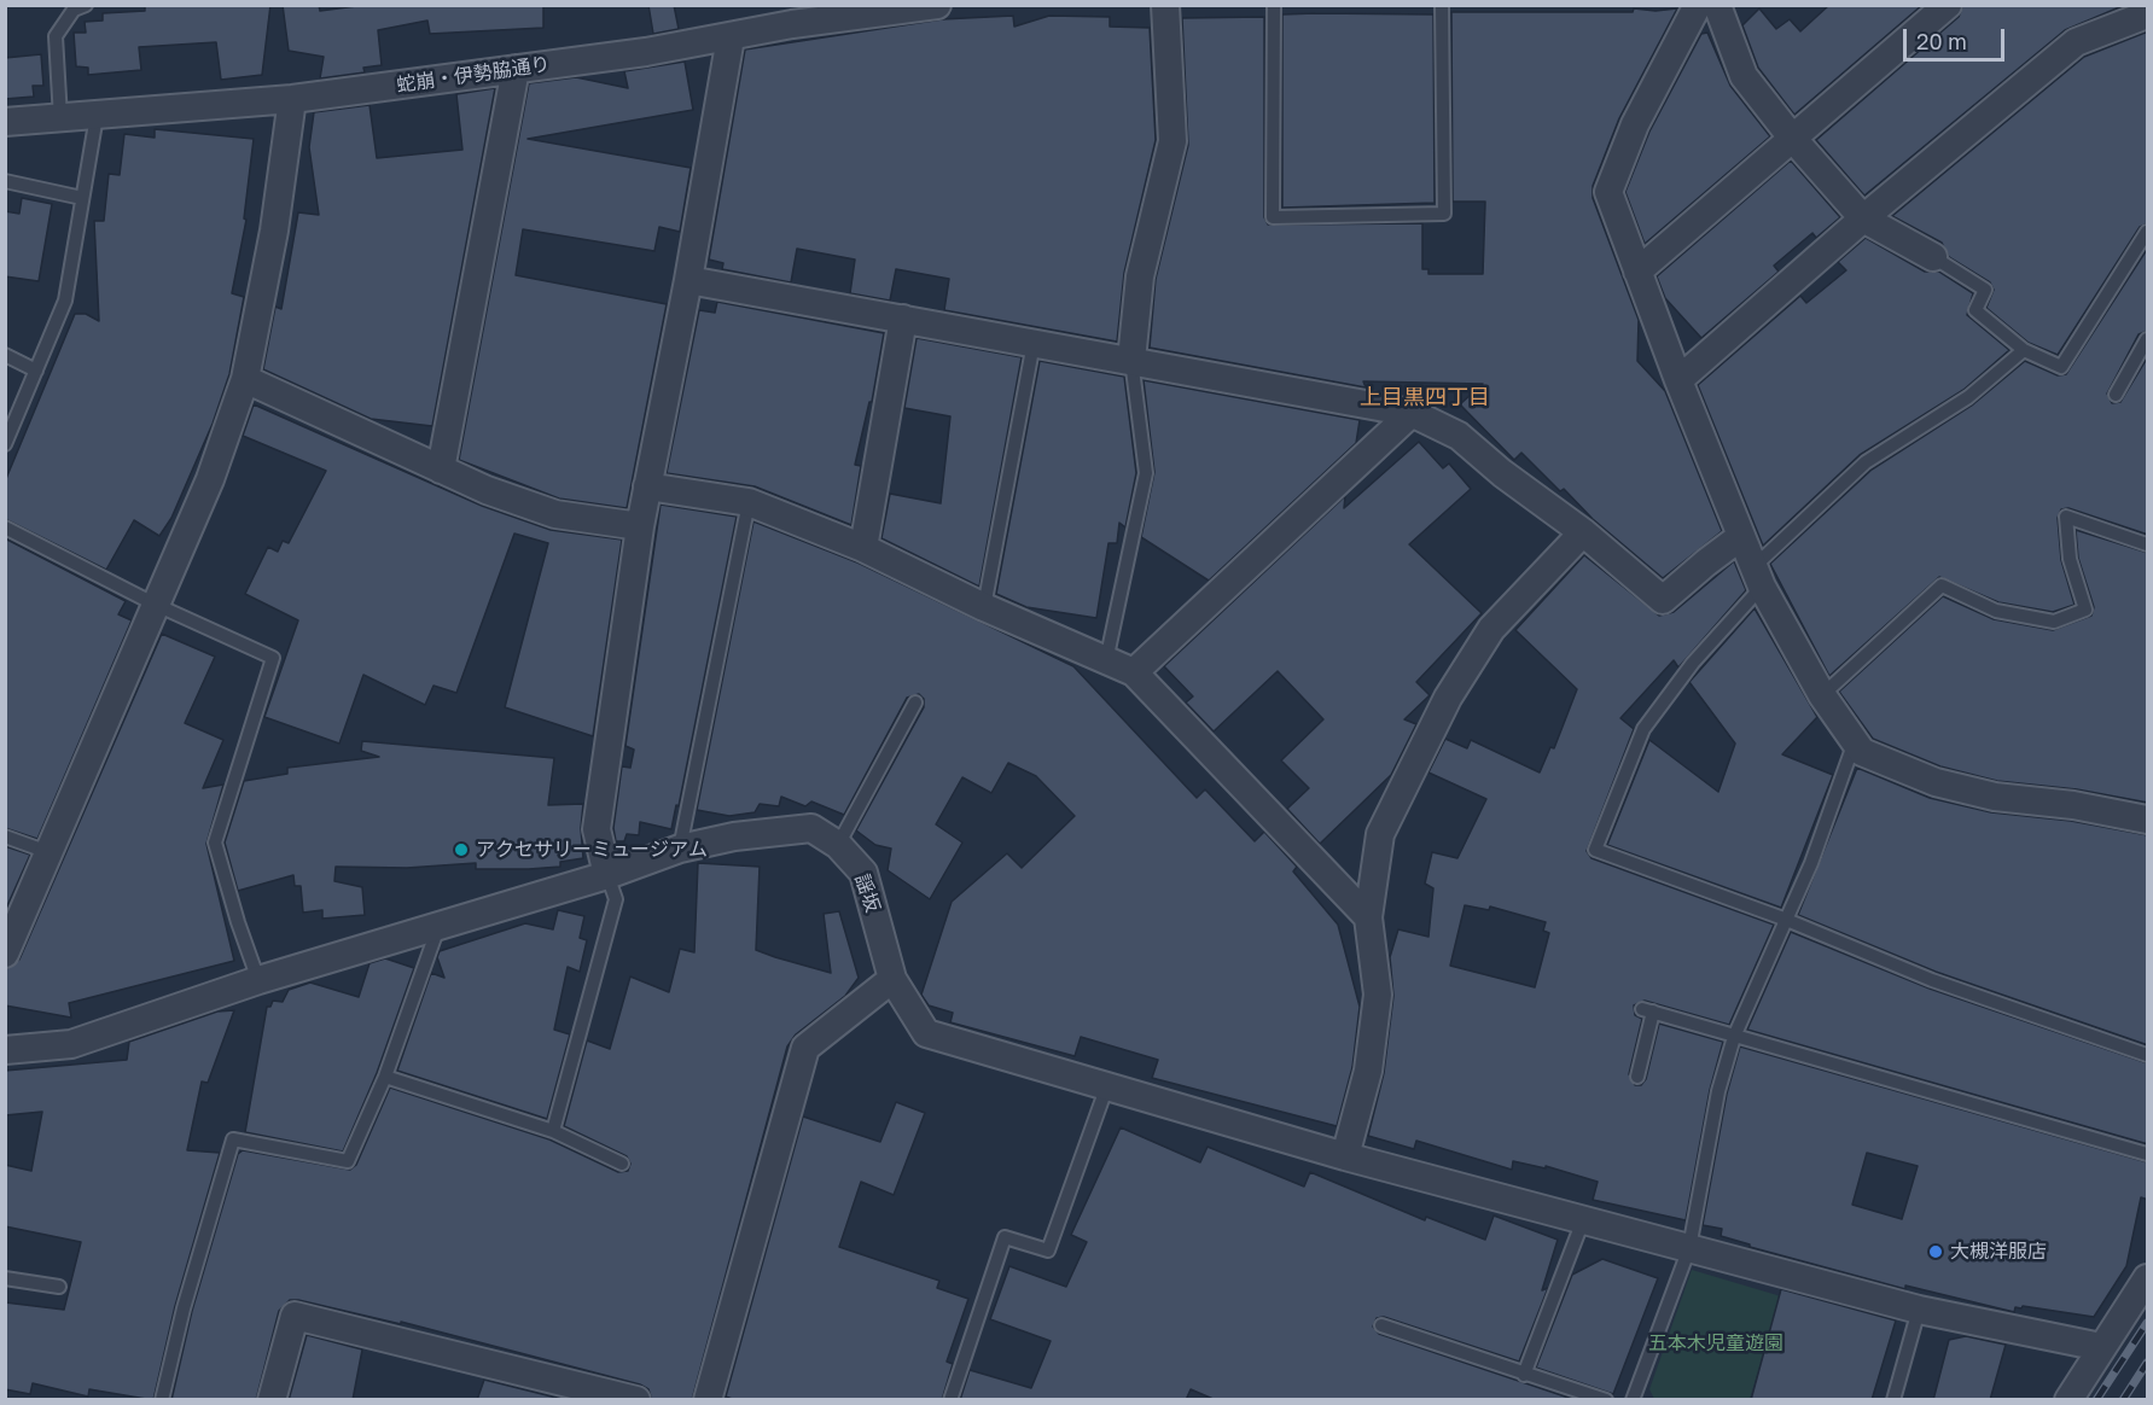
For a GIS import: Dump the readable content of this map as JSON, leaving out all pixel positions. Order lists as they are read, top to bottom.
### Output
{
  "streets": {
    "street": ["蛇崩・伊勢脇通り", "謡坂"]
  },
  "districts": ["上目黒四丁目"],
  "parks": ["五本木児童遊園"],
  "places": ["アクセサリーミュージアム", "大槻洋服店"],
  "scale_bar": "20 m"
}
